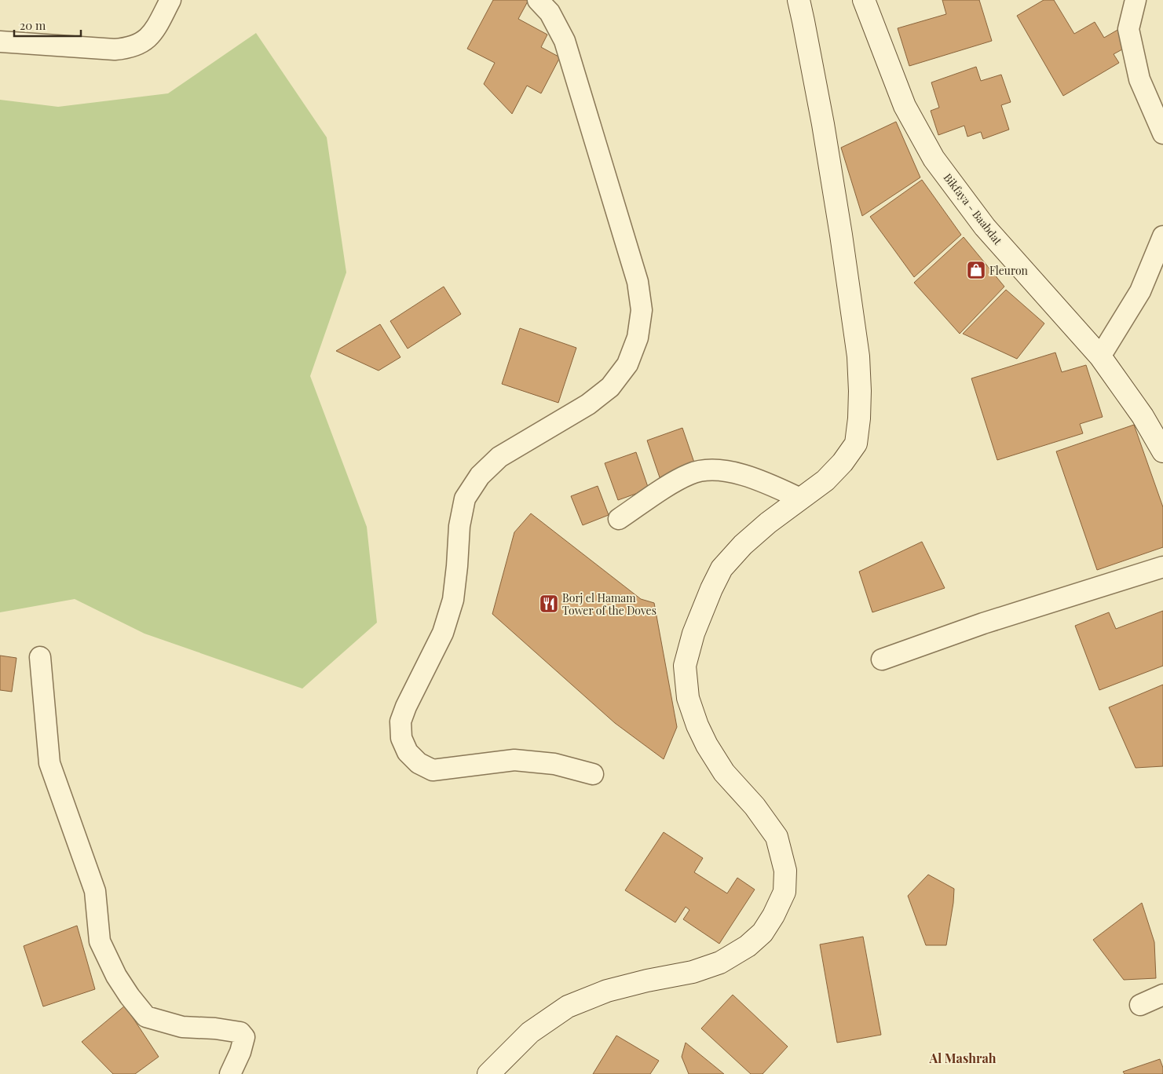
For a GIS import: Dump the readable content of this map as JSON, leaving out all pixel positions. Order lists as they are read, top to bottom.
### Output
{
  "streets": {
    "street": ["Bikfaya - Baabdat"]
  },
  "districts": ["Al Mashrah"],
  "places": {
    "shop": ["Fleuron"],
    "restaurant": ["Borj el Hamam Tower of the Doves"]
  },
  "scale_bar": "20 m"
}
